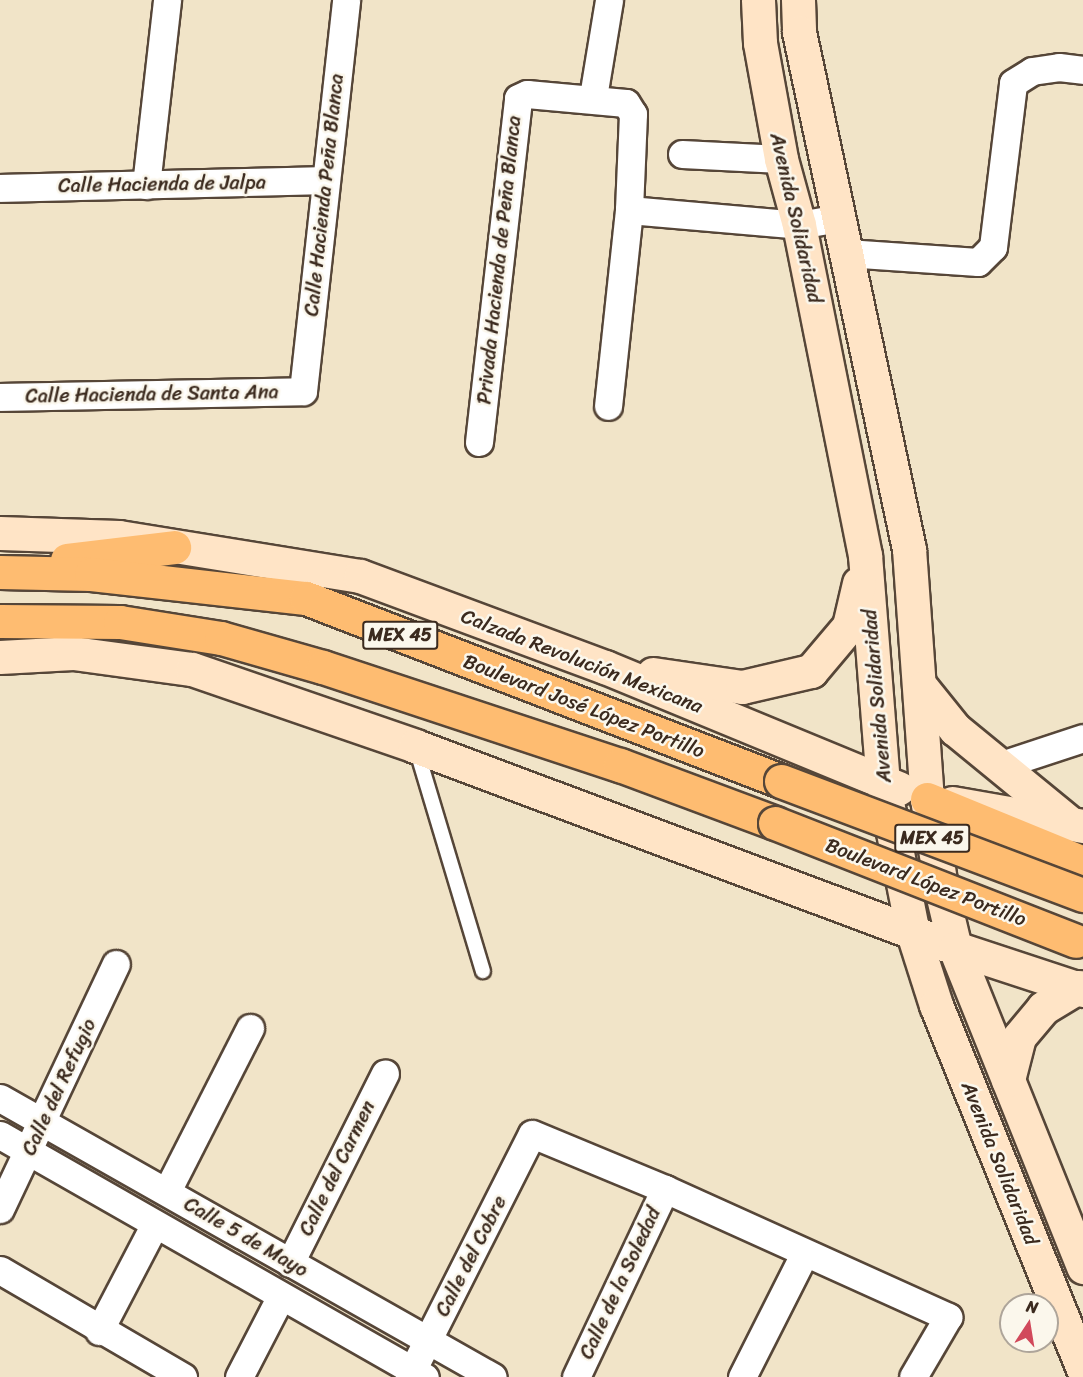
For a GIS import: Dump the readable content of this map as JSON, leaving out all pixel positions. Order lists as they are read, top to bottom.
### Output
{
  "streets": {
    "main road": ["MEX 45", "Boulevard José López Portillo", "Boulevard López Portillo"],
    "street": [
      "Calle Hacienda de Jalpa",
      "Calle Hacienda Peña Blanca",
      "Avenida Solidaridad",
      "Privada Hacienda de Peña Blanca",
      "Calle Hacienda de Santa Ana",
      "Calzada Revolución Mexicana",
      "Calle del Refugio",
      "Calle del Carmen",
      "Calle 5 de Mayo",
      "Calle del Cobre",
      "Calle de la Soledad"
    ]
  },
  "crossings": [
    ["Calle Hacienda de Jalpa", "Calle Hacienda Peña Blanca"],
    ["Calle Hacienda Peña Blanca", "Calle Hacienda de Santa Ana"],
    ["Avenida Solidaridad", "Calzada Revolución Mexicana"],
    ["Calle del Refugio", "Calle 5 de Mayo"],
    ["Calle del Carmen", "Calle 5 de Mayo"],
    ["Calle 5 de Mayo", "Calle del Cobre"],
    ["Calle del Cobre", "Calle de la Soledad"]
  ],
  "north": "top"
}
